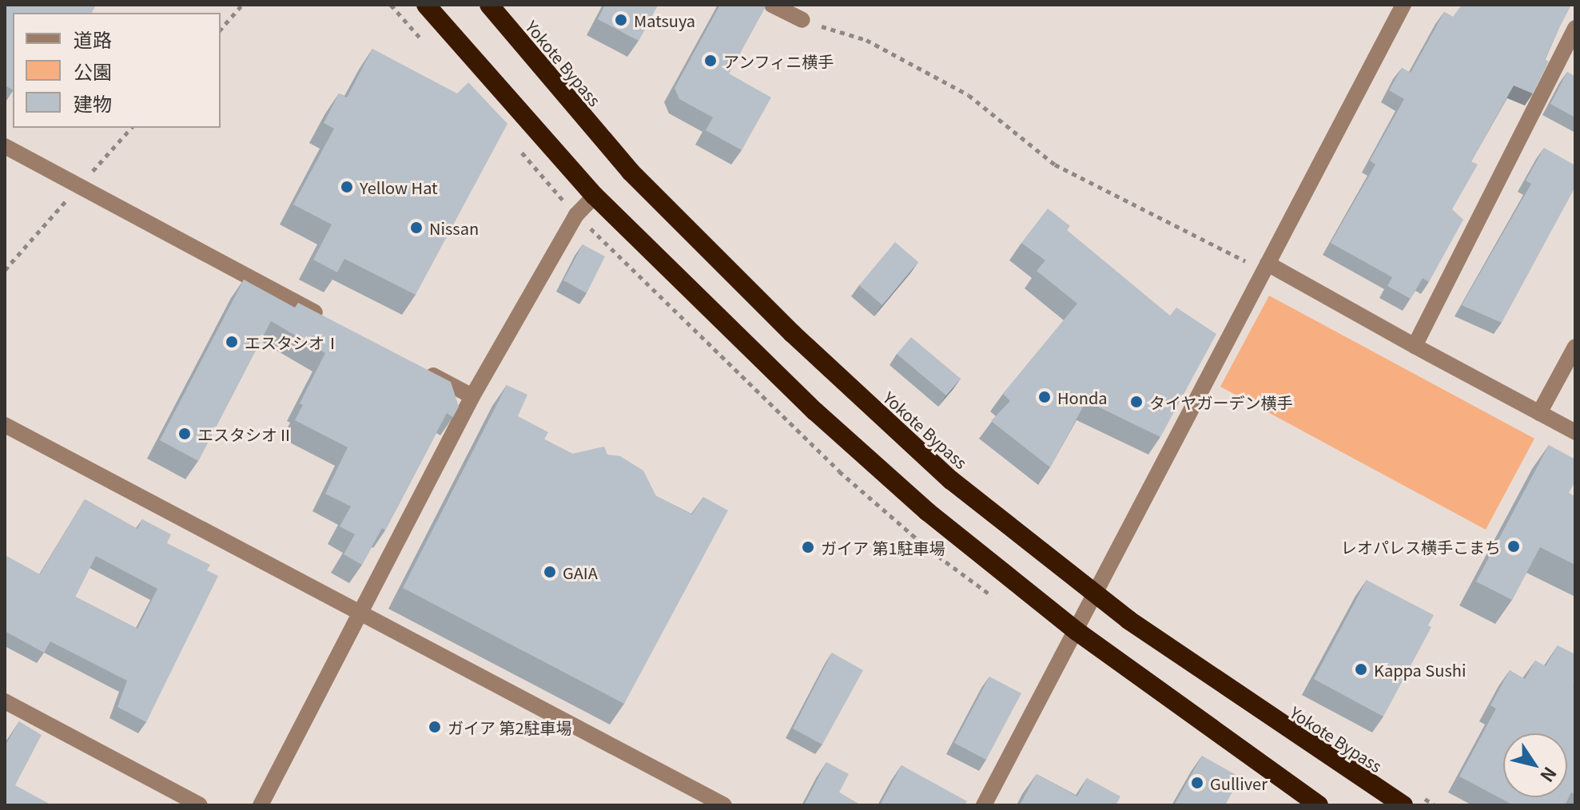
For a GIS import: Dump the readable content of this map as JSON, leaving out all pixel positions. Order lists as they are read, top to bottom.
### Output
{
  "streets": {
    "highway": ["Yokote Bypass"]
  },
  "places": [
    "Matsuya",
    "アンフィニ横手",
    "Yellow Hat",
    "Nissan",
    "エスタシオⅠ",
    "Honda",
    "タイヤガーデン横手",
    "エスタシオⅡ",
    "レオパレス横手こまち",
    "ガイア 第1駐車場",
    "GAIA",
    "Kappa Sushi",
    "ガイア 第2駐車場",
    "Gulliver"
  ],
  "legend": ["道路", "公園", "建物"],
  "north": "bottom right"
}
